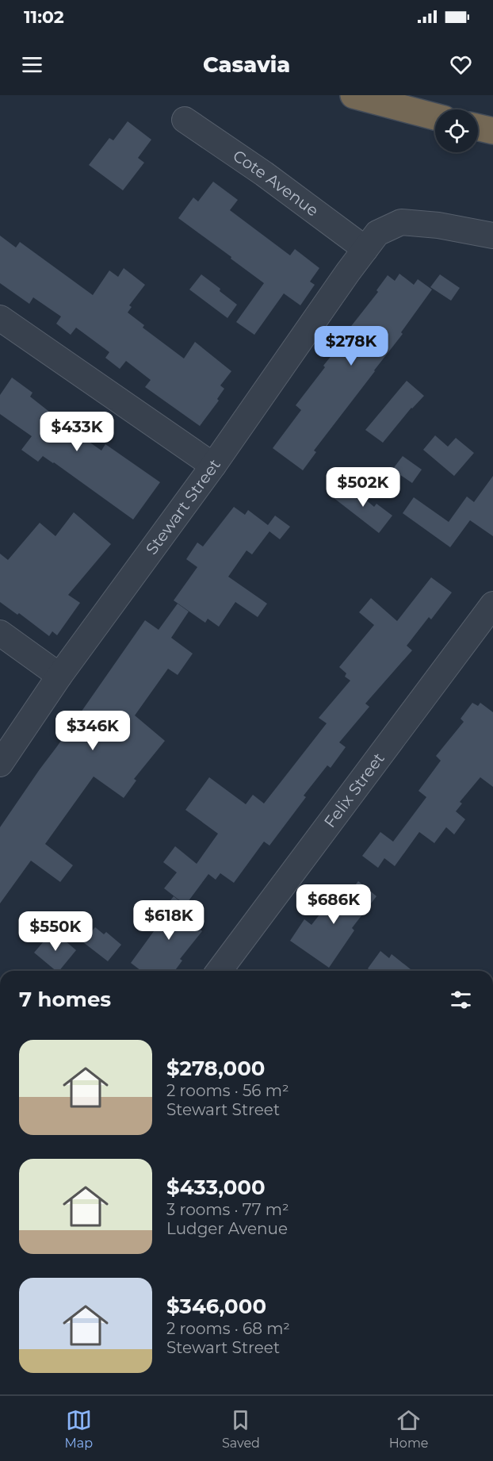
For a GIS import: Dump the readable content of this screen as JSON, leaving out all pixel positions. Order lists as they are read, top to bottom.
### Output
{
  "streets": {
    "street": ["Cote Avenue", "Stewart Street", "Felix Street"]
  },
  "crossings": [
    ["Cote Avenue", "Stewart Street"]
  ],
  "page": {
    "status": "11:02",
    "header": "Casavia",
    "price": [
      "$278K",
      "$433K",
      "$502K",
      "$346K",
      "$686K",
      "$618K",
      "$550K"
    ],
    "heading": "7 homes",
    "list": [
      {
        "name": "$278,000",
        "note": "2 rooms · 56 m² · Stewart Street"
      },
      {
        "name": "$433,000",
        "note": "3 rooms · 77 m² · Ludger Avenue"
      },
      {
        "name": "$346,000",
        "note": "2 rooms · 68 m² · Stewart Street"
      }
    ],
    "tabs": ["Map", "Saved", "Home"]
  }
}
